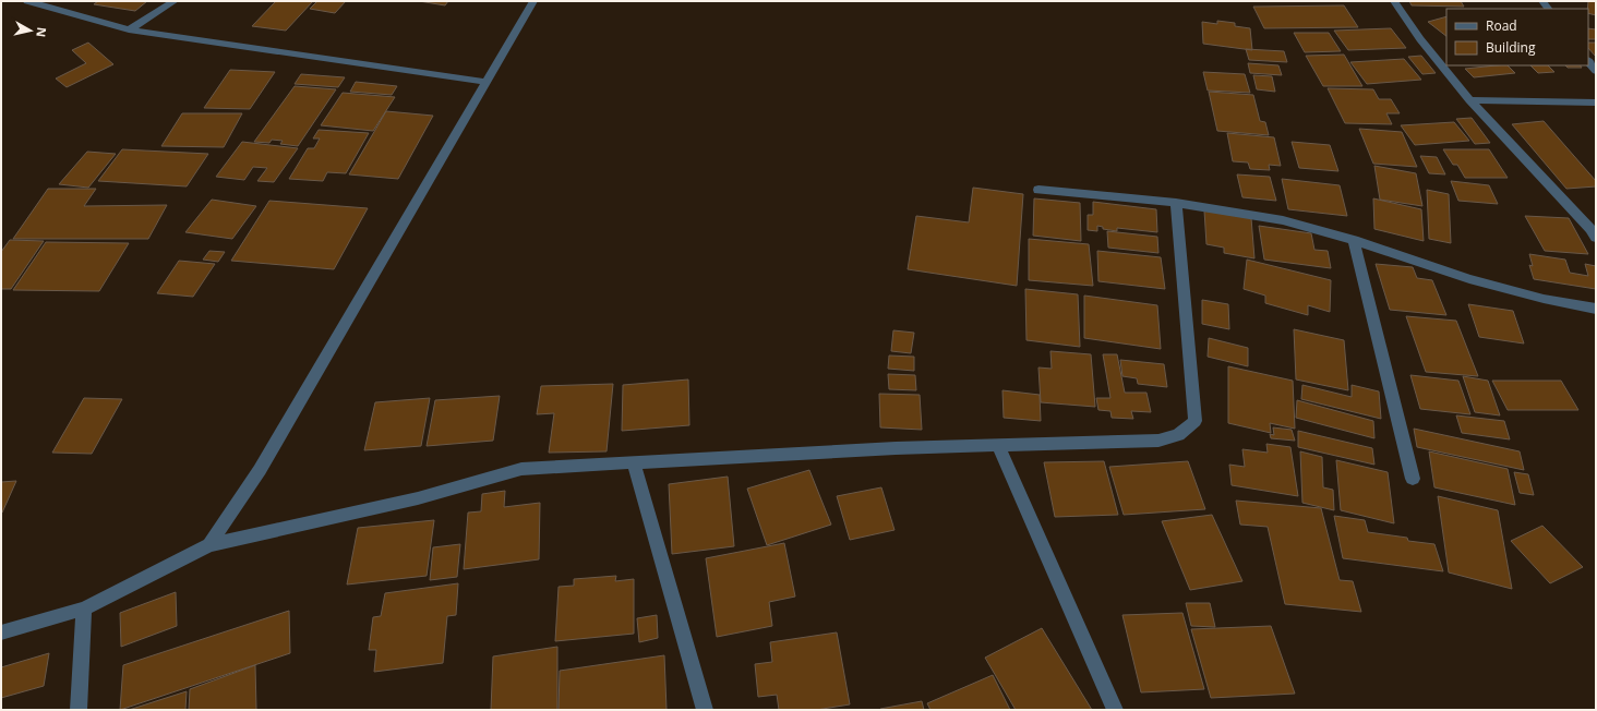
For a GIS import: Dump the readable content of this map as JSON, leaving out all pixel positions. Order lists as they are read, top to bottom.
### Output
{
  "legend": ["Road", "Building"],
  "north": "right"
}
